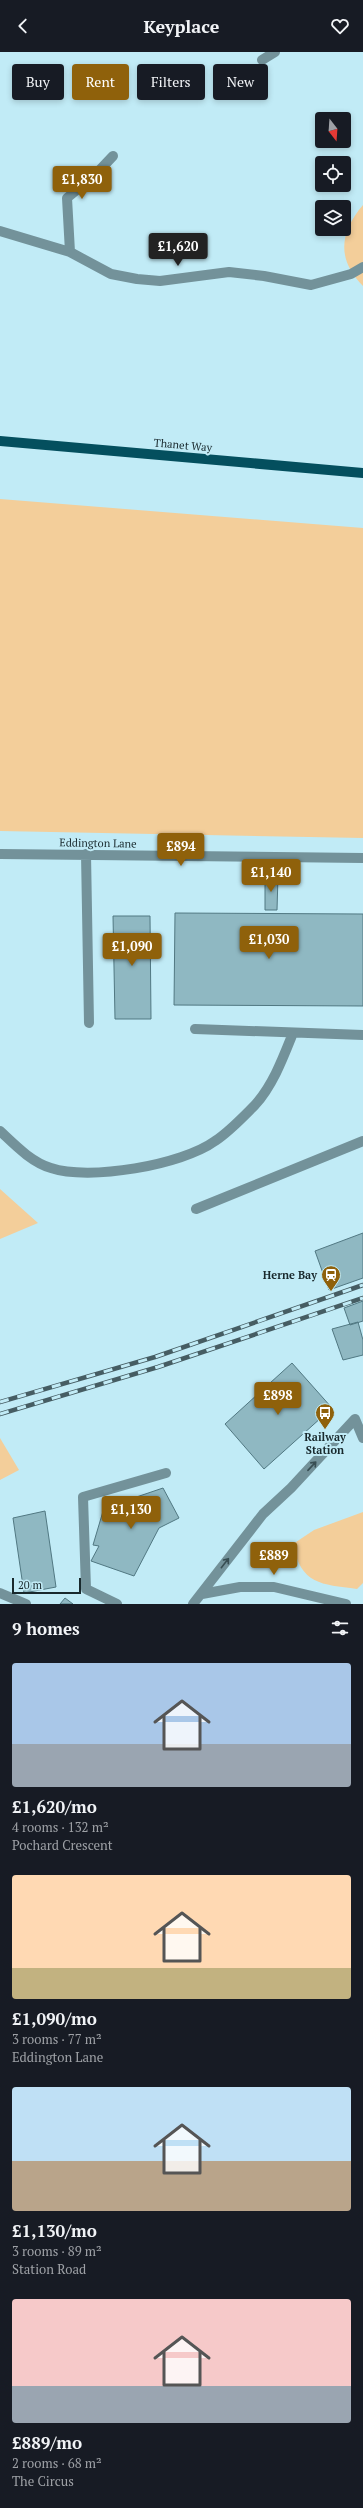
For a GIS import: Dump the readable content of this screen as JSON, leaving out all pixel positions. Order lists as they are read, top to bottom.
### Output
{
  "streets": {
    "main road": ["Thanet Way"],
    "street": ["Eddington Lane"]
  },
  "places": {
    "station": ["Herne Bay"],
    "bus stop": ["Railway Station"]
  },
  "scale_bar": "20 m",
  "north": "bottom",
  "page": {
    "header": "Keyplace",
    "chip": [
      "Buy",
      "Rent",
      "Filters",
      "New"
    ],
    "price": [
      "£1,830",
      "£1,620",
      "£894",
      "£1,140",
      "£1,030",
      "£1,090",
      "£898",
      "£1,130",
      "£889"
    ],
    "scale": "20 m",
    "heading": "9 homes",
    "list": [
      {
        "name": "£1,620/mo",
        "note": "4 rooms · 132 m² · Pochard Crescent"
      },
      {
        "name": "£1,090/mo",
        "note": "3 rooms · 77 m² · Eddington Lane"
      },
      {
        "name": "£1,130/mo",
        "note": "3 rooms · 89 m² · Station Road"
      },
      {
        "name": "£889/mo",
        "note": "2 rooms · 68 m² · The Circus"
      }
    ]
  }
}
